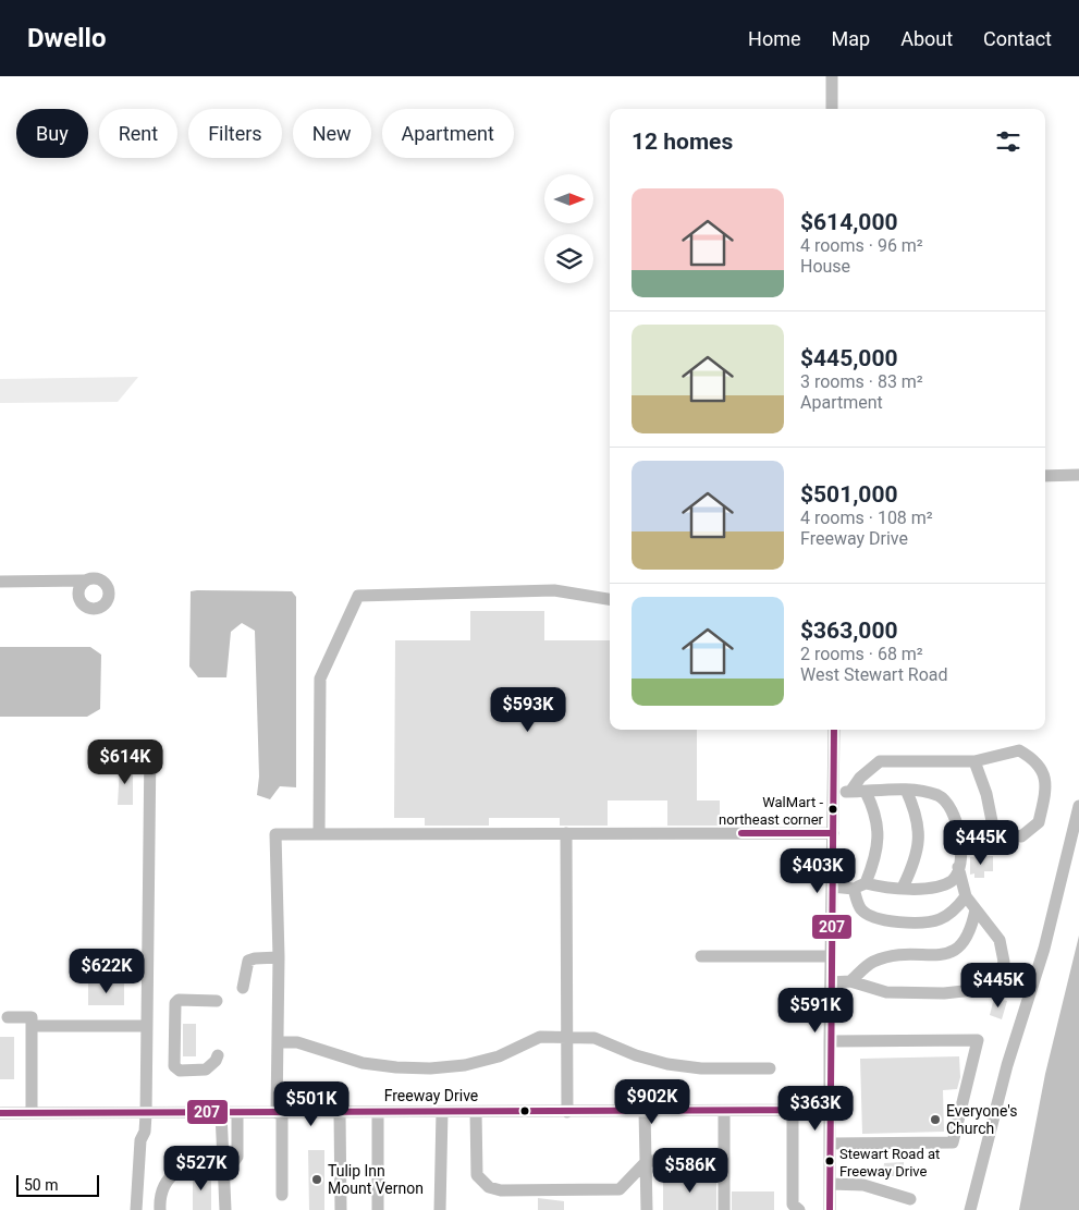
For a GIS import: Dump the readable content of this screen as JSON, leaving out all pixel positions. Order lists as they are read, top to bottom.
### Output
{
  "streets": {
    "street": ["Freeway Drive"]
  },
  "places": [
    "WalMart - northeast corner",
    "Everyone's Church",
    "Stewart Road at Freeway Drive",
    "Tulip Inn Mount Vernon"
  ],
  "lines": ["transit line 207"],
  "scale_bar": "50 m",
  "north": "right",
  "page": {
    "header": "Dwello",
    "nav": [
      "Home",
      "Map",
      "About",
      "Contact"
    ],
    "chip": [
      "Buy",
      "Rent",
      "Filters",
      "New",
      "Apartment"
    ],
    "heading": "12 homes",
    "list": [
      {
        "name": "$614,000",
        "note": "4 rooms · 96 m² · House"
      },
      {
        "name": "$445,000",
        "note": "3 rooms · 83 m² · Apartment"
      },
      {
        "name": "$501,000",
        "note": "4 rooms · 108 m² · Freeway Drive"
      },
      {
        "name": "$363,000",
        "note": "2 rooms · 68 m² · West Stewart Road"
      }
    ],
    "price": [
      "$593K",
      "$614K",
      "$445K",
      "$403K",
      "$622K",
      "$445K",
      "$591K",
      "$902K",
      "$501K",
      "$363K",
      "$527K",
      "$586K"
    ],
    "scale": "50 m"
  }
}
